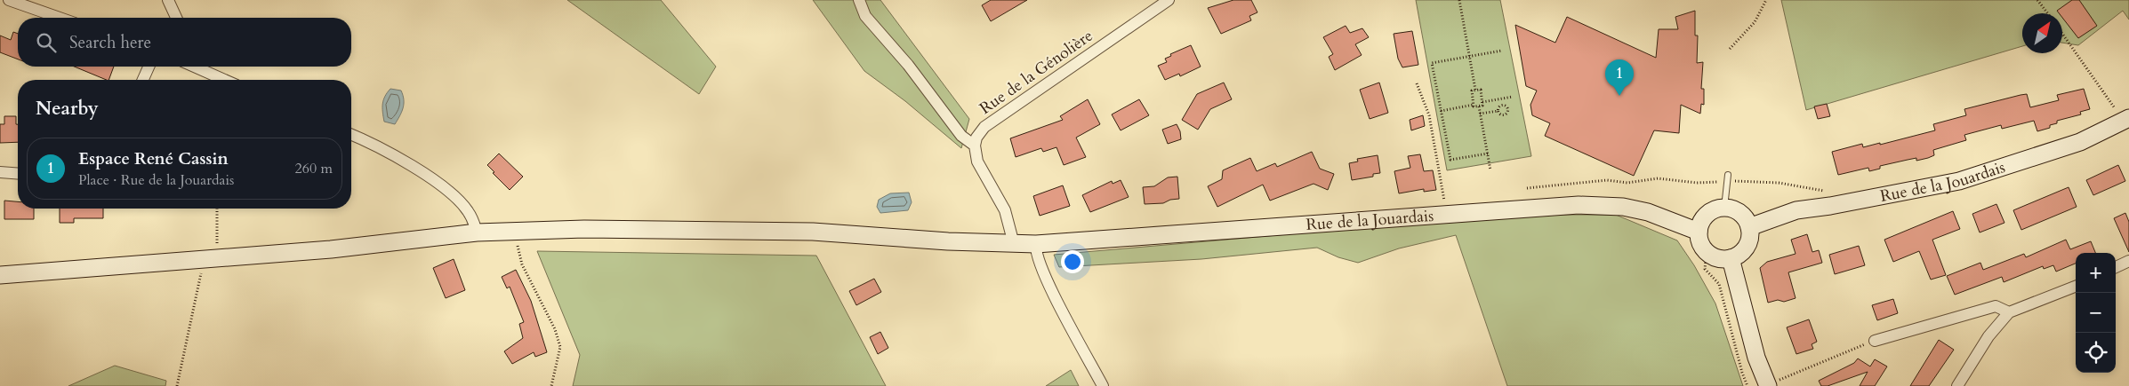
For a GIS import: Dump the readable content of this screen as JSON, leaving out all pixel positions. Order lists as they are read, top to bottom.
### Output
{
  "streets": {
    "main road": ["Rue de la Jouardais"],
    "street": ["Rue de la Génolière"]
  },
  "north": "top right",
  "page": {
    "search": "Search here",
    "pins": "1",
    "heading": "Nearby",
    "list": [
      {
        "mark": "1",
        "name": "Espace René Cassin",
        "note": "Place · Rue de la Jouardais",
        "value": "260 m"
      }
    ],
    "map_buttons": ["+", "−"]
  }
}
